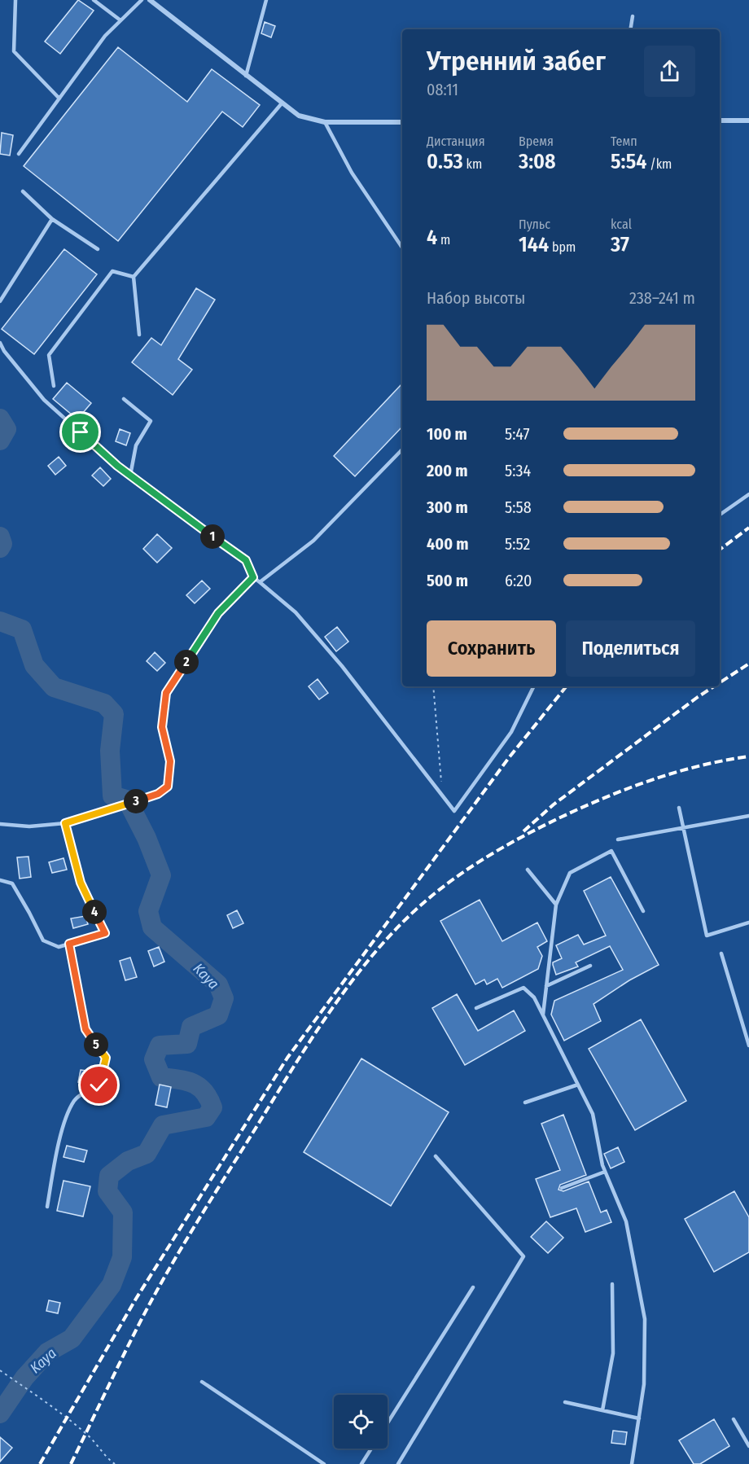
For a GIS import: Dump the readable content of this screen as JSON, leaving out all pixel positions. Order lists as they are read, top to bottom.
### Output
{
  "water": ["Kaya"],
  "page": {
    "heading": ["Утренний забег", "08:11"],
    "stats": [
      ["Дистанция", "0.53 km"],
      ["Время", "3:08"],
      ["Темп", "5:54 /km"],
      ["4 m"],
      ["Пульс", "144 bpm"],
      ["kcal", "37"]
    ],
    "chart": ["Набор высоты", "238–241 m"],
    "list": [
      {
        "name": "100 m",
        "note": "5:47"
      },
      {
        "name": "200 m",
        "note": "5:34"
      },
      {
        "name": "300 m",
        "note": "5:58"
      },
      {
        "name": "400 m",
        "note": "5:52"
      },
      {
        "name": "500 m",
        "note": "6:20"
      }
    ],
    "pins": [
      "1",
      "2",
      "3",
      "4",
      "5"
    ],
    "buttons": ["Сохранить", "Поделиться"]
  }
}
